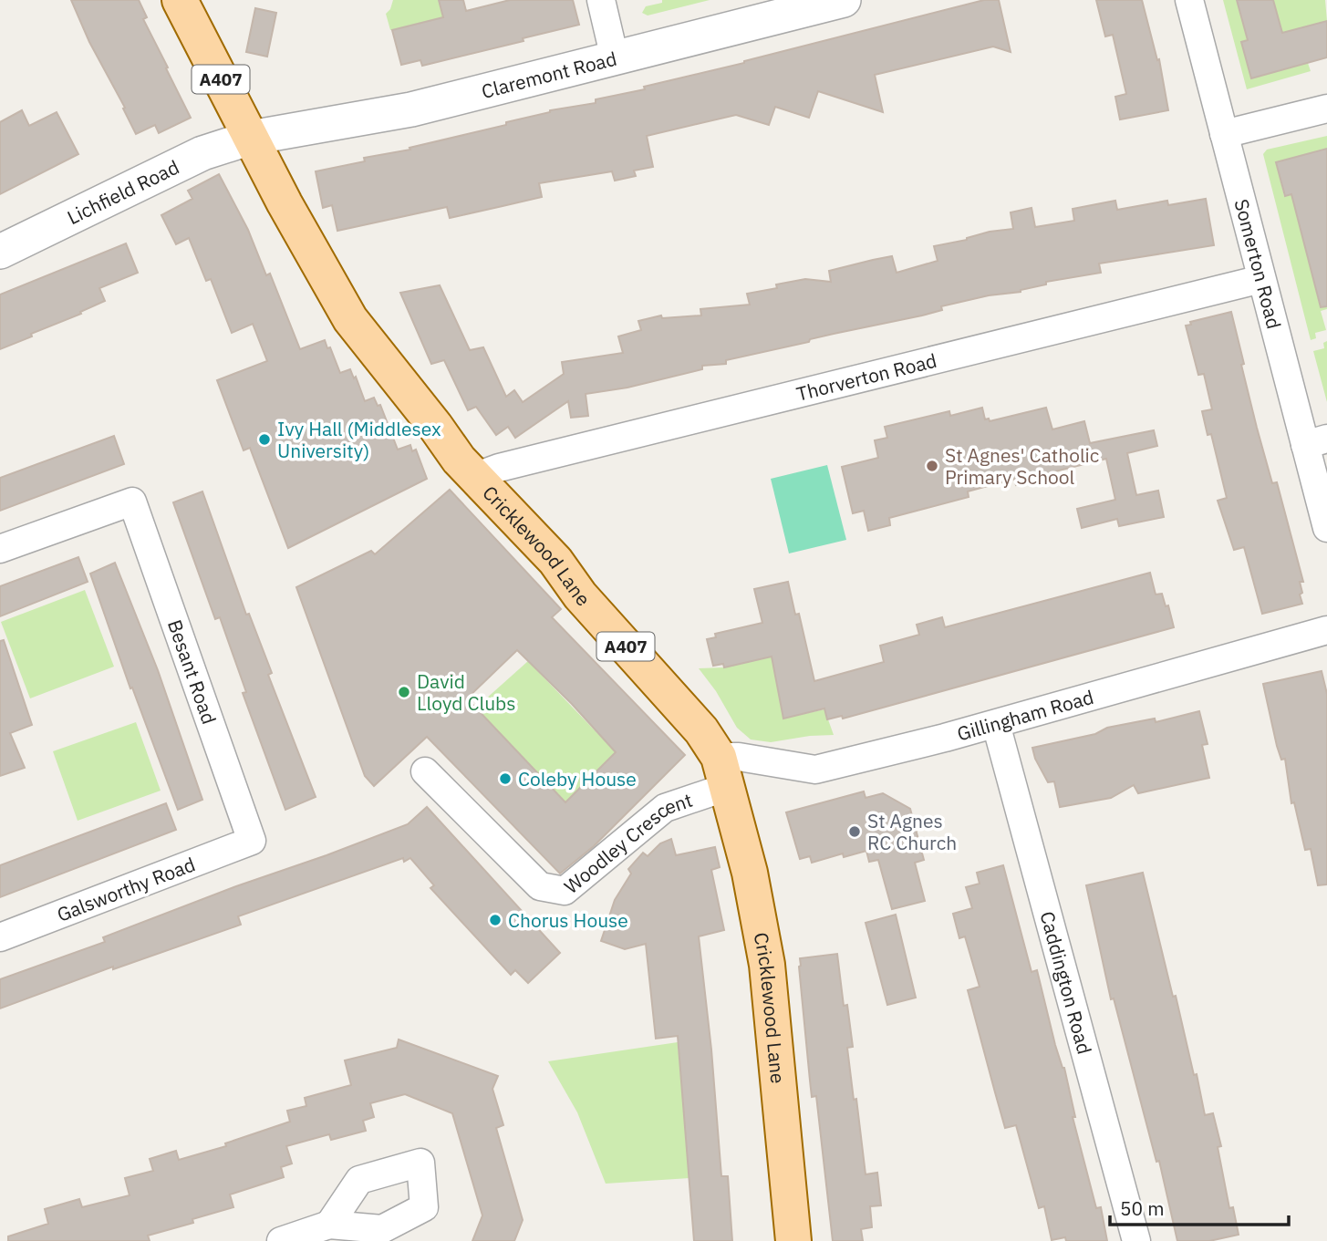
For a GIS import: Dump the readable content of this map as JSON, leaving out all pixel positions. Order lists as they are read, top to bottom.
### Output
{
  "streets": {
    "main road": ["A407", "Cricklewood Lane"],
    "street": [
      "Claremont Road",
      "Lichfield Road",
      "Somerton Road",
      "Thorverton Road",
      "Besant Road",
      "Gillingham Road",
      "Woodley Crescent",
      "Galsworthy Road",
      "Caddington Road"
    ]
  },
  "crossings": [
    ["Claremont Road", "Lichfield Road"],
    ["Claremont Road", "Cricklewood Lane"],
    ["Lichfield Road", "Cricklewood Lane"],
    ["Somerton Road", "Thorverton Road"],
    ["Thorverton Road", "Cricklewood Lane"],
    ["Cricklewood Lane", "Gillingham Road"],
    ["Cricklewood Lane", "Woodley Crescent"],
    ["Besant Road", "Galsworthy Road"],
    ["Gillingham Road", "Woodley Crescent"],
    ["Gillingham Road", "Caddington Road"]
  ],
  "places": [
    "Ivy Hall (Middlesex University)",
    "St Agnes' Catholic Primary School",
    "David Lloyd Clubs",
    "Coleby House",
    "St Agnes RC Church",
    "Chorus House"
  ],
  "scale_bar": "50 m"
}
